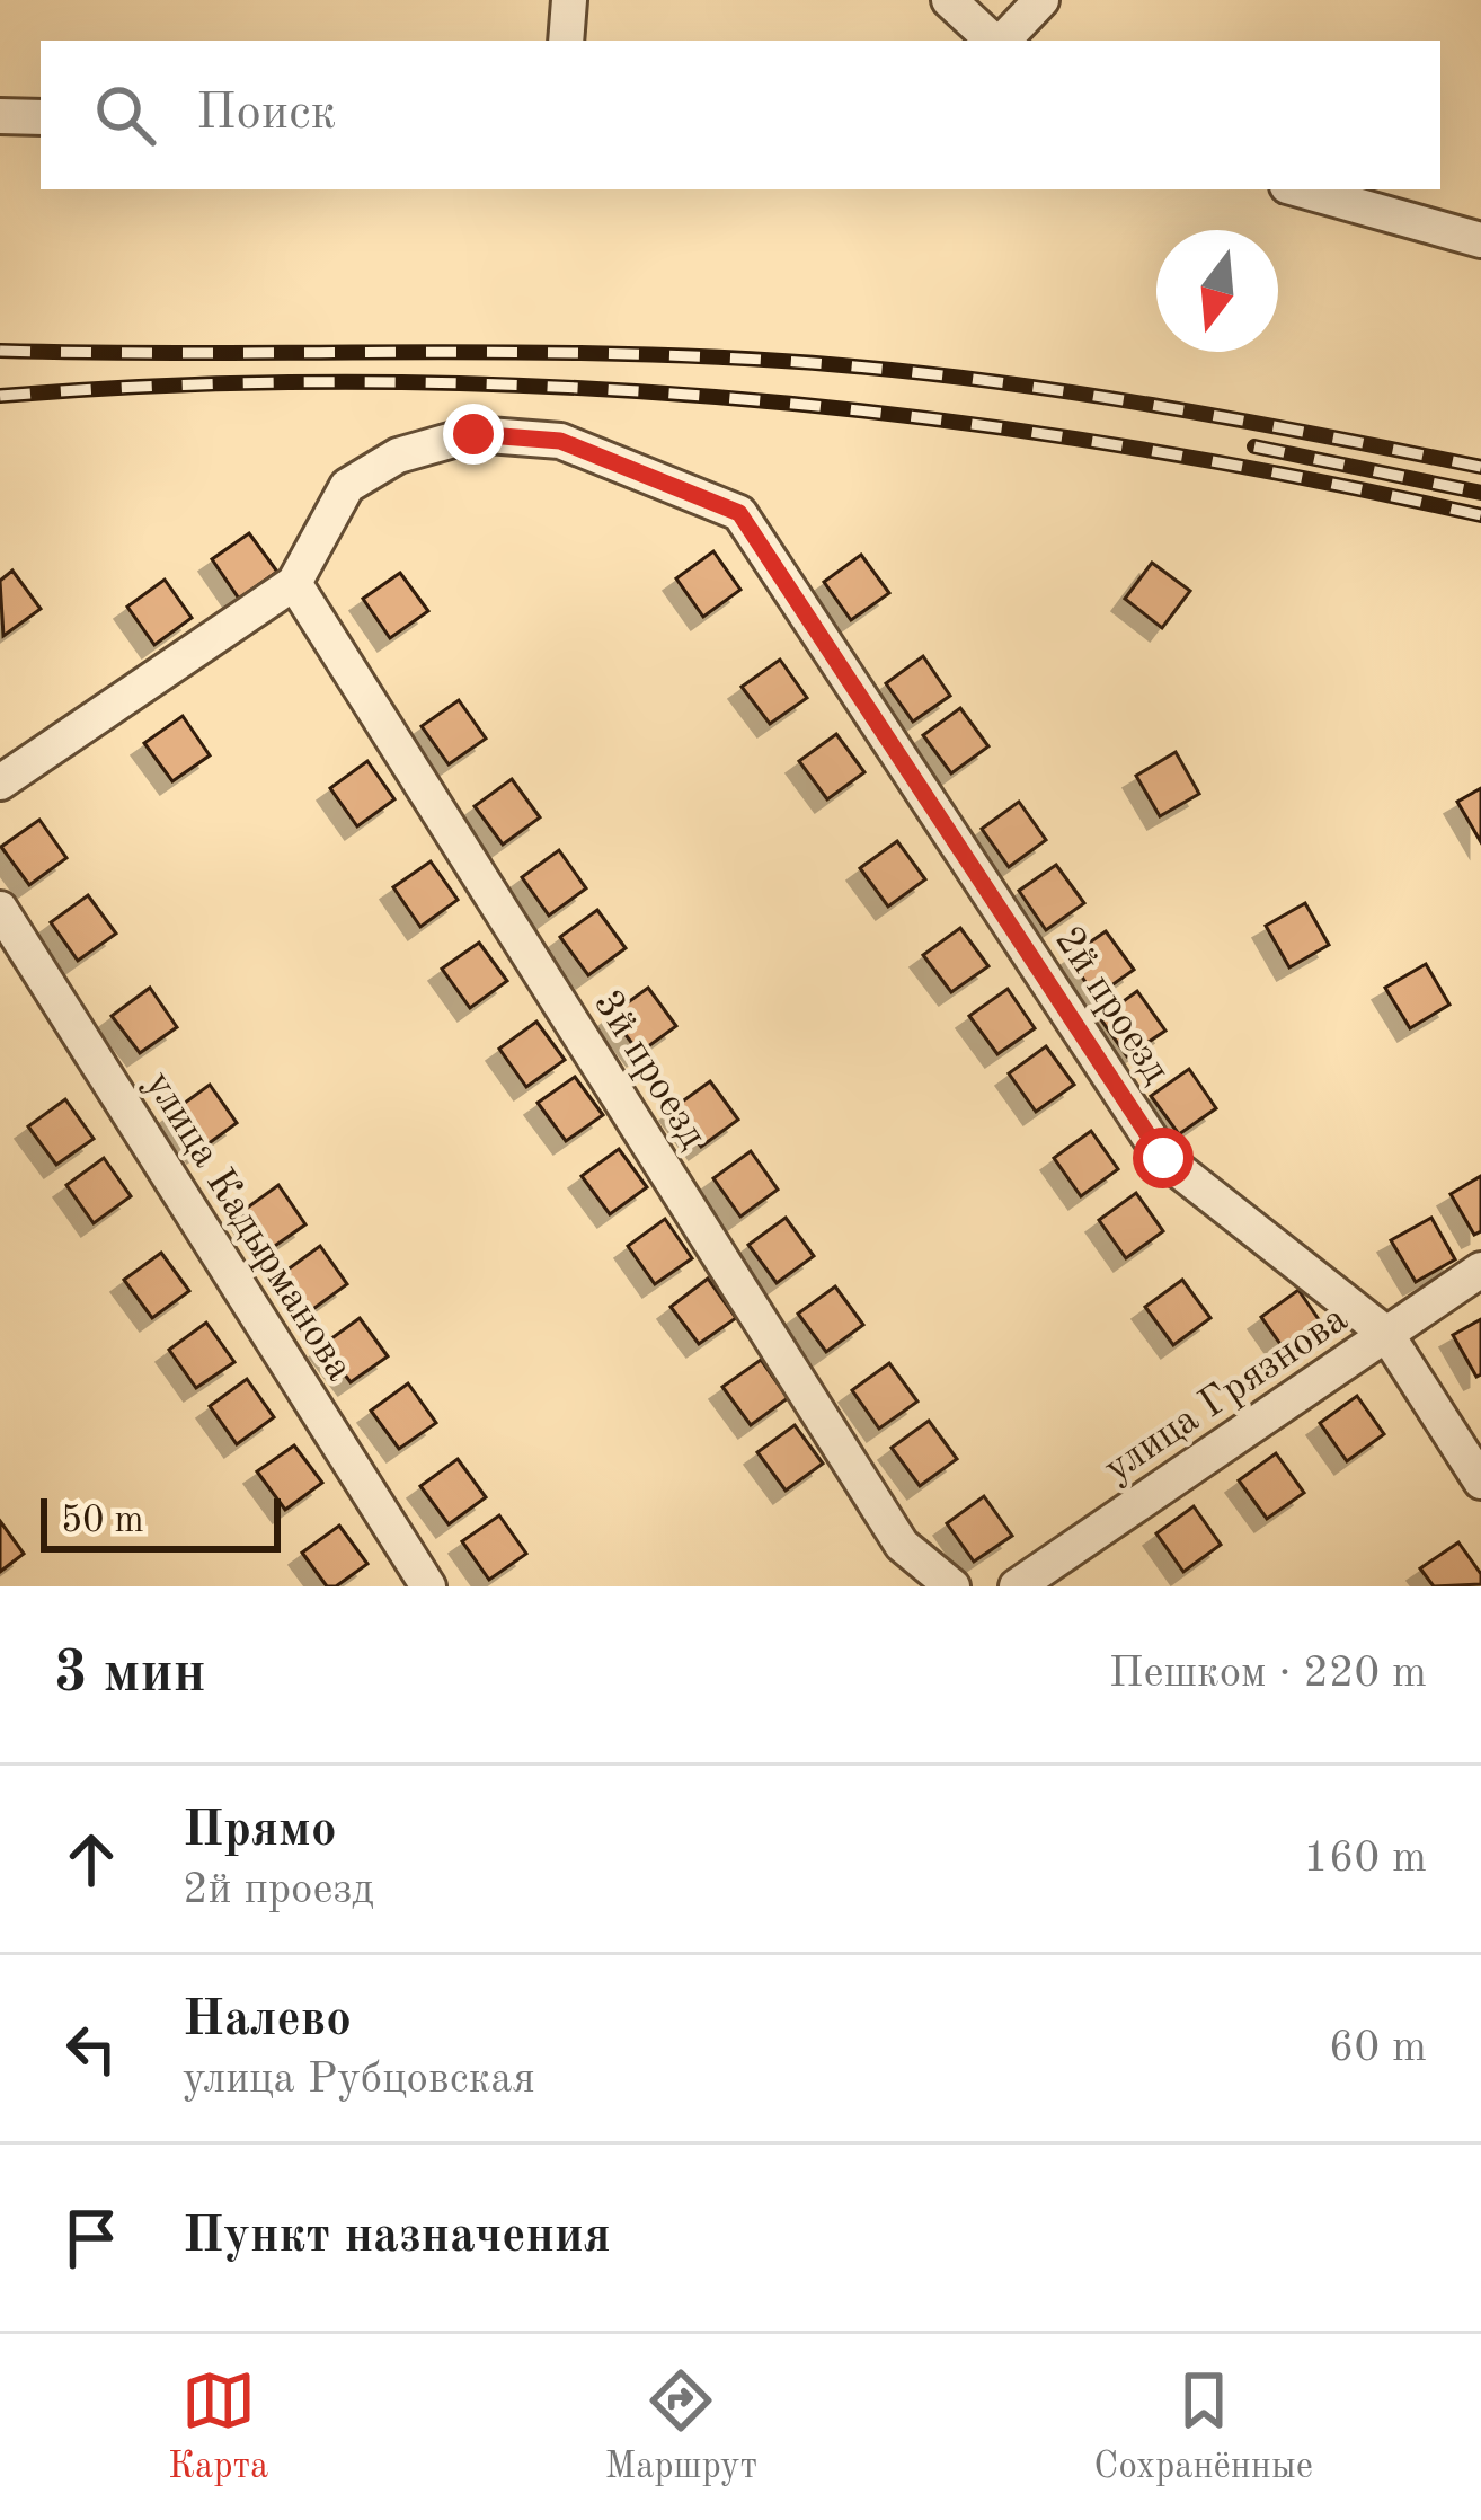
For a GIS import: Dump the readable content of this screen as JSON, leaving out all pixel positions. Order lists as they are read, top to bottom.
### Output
{
  "streets": {
    "street": [
      "2й проезд",
      "3й проезд",
      "улица Кадырманова",
      "улица Грязнова"
    ]
  },
  "crossings": [
    ["2й проезд", "3й проезд"],
    ["2й проезд", "улица Грязнова"]
  ],
  "scale_bar": "50 m",
  "north": "bottom",
  "page": {
    "search": "Поиск",
    "scale": "50 m",
    "heading": ["3 мин", "Пешком · 220 m"],
    "list": [
      ["Прямо", "2й проезд", "160 m"],
      ["Налево", "улица Рубцовская", "60 m"],
      "Пункт назначения"
    ],
    "nav": ["Карта", "Маршрут", "Сохранённые"]
  }
}
